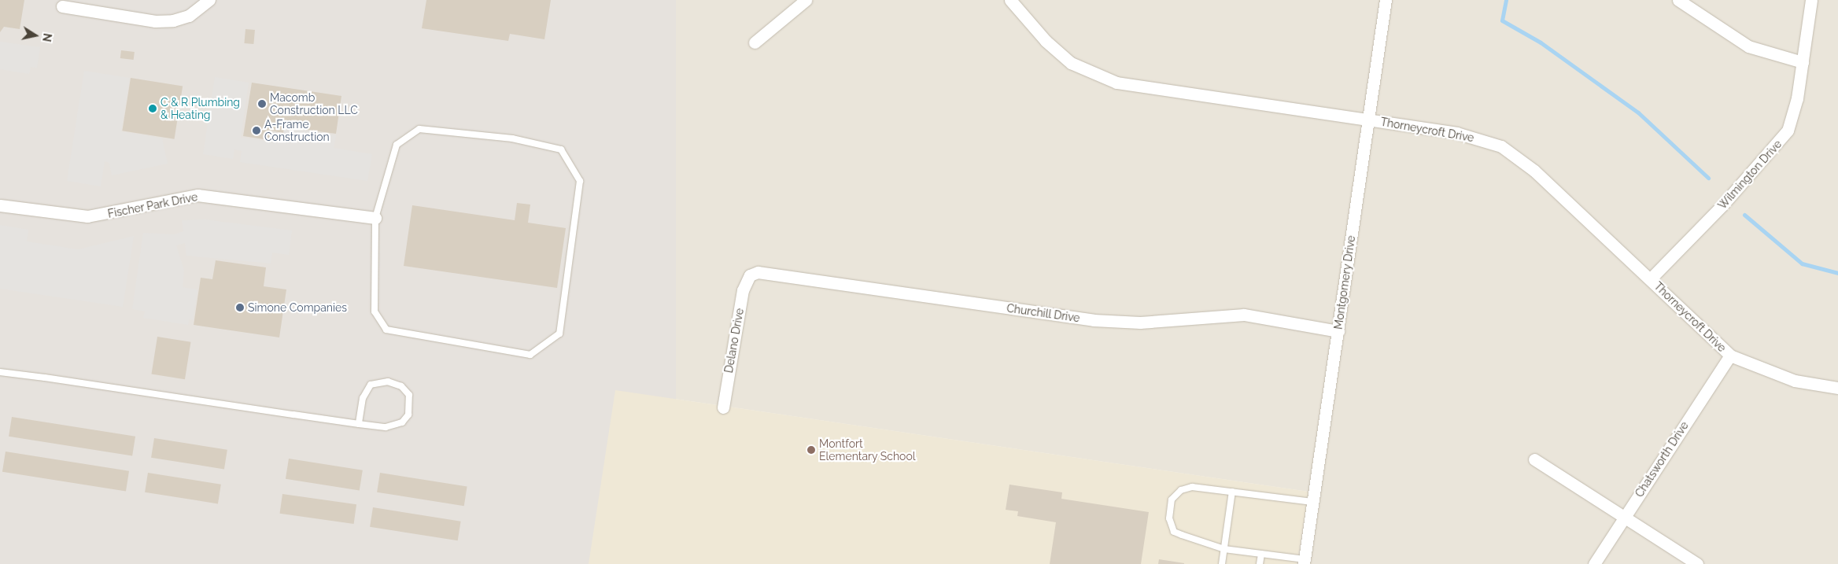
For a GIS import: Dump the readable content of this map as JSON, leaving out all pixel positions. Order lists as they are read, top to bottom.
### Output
{
  "streets": {
    "street": [
      "Thorneycroft Drive",
      "Wilmington Drive",
      "Fischer Park Drive",
      "Montgomery Drive",
      "Churchill Drive",
      "Delano Drive",
      "Chatsworth Drive"
    ]
  },
  "crossings": [
    ["Thorneycroft Drive", "Wilmington Drive"],
    ["Thorneycroft Drive", "Montgomery Drive"],
    ["Thorneycroft Drive", "Chatsworth Drive"],
    ["Montgomery Drive", "Churchill Drive"],
    ["Churchill Drive", "Delano Drive"]
  ],
  "places": [
    "Macomb Construction LLC",
    "C & R Plumbing & Heating",
    "A-Frame Construction",
    "Simone Companies",
    "Montfort Elementary School"
  ],
  "north": "right"
}
